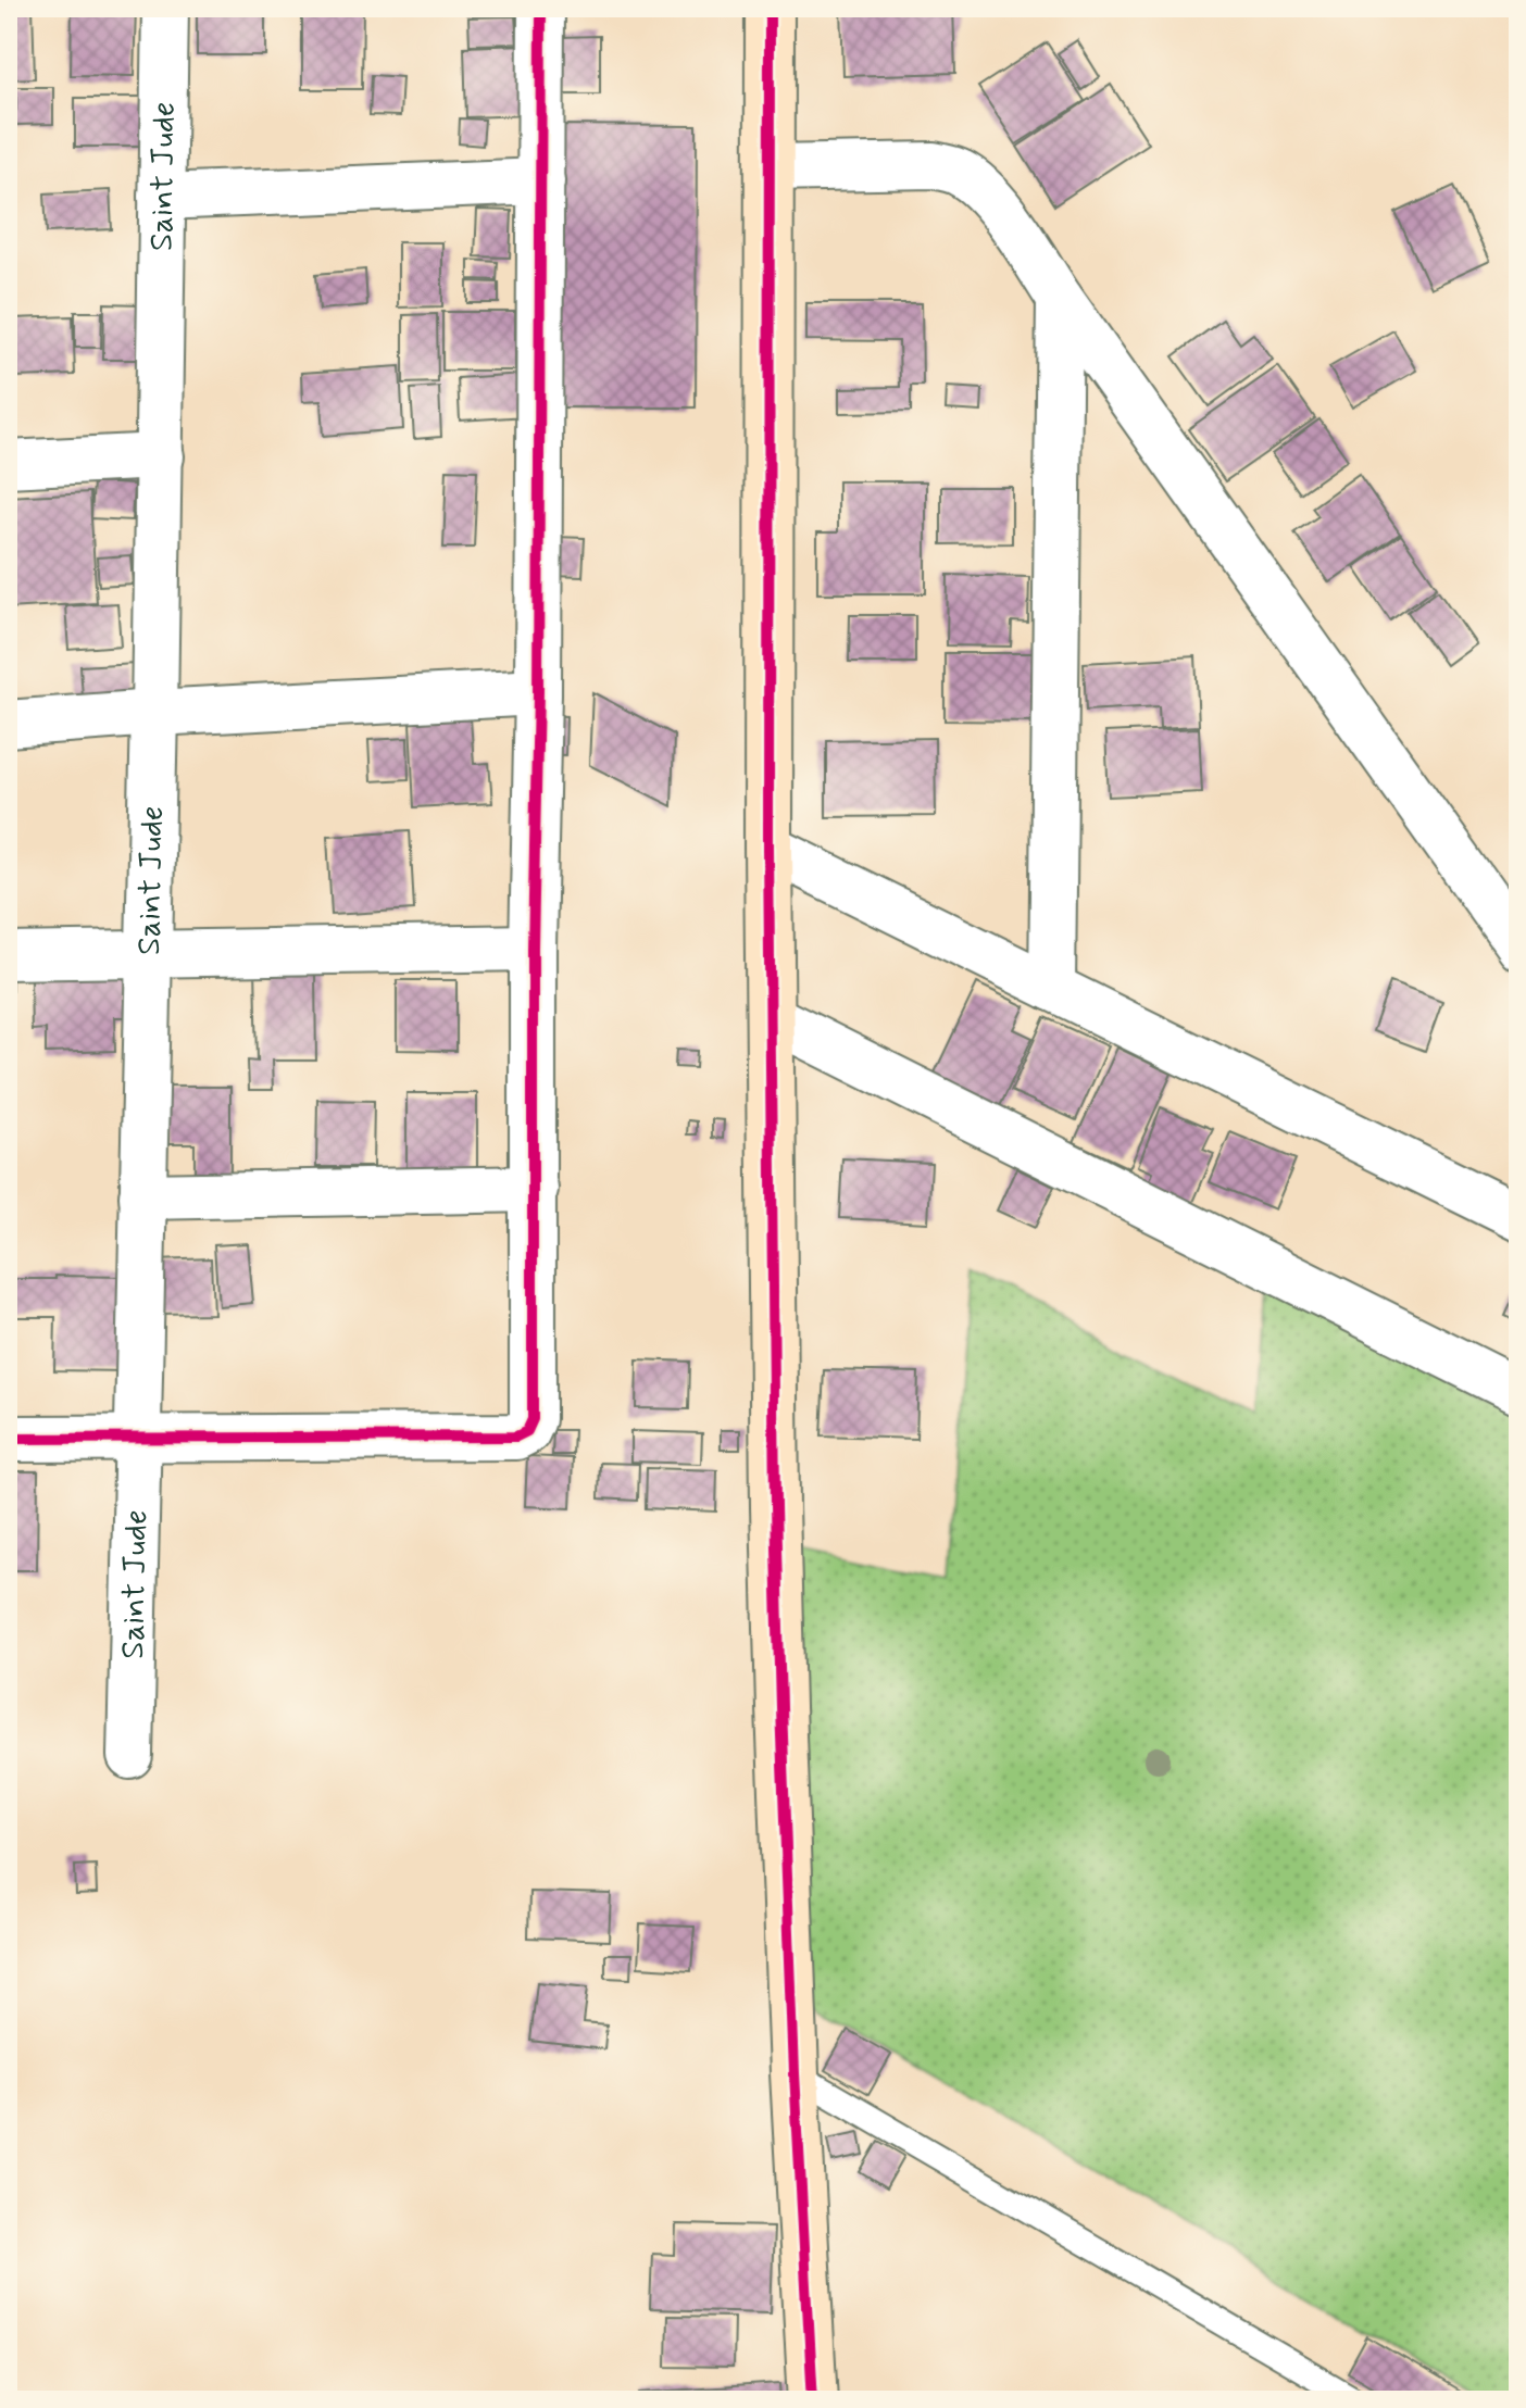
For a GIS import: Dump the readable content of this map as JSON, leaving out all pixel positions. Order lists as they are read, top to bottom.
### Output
{
  "streets": {
    "street": ["Saint Jude"]
  }
}
